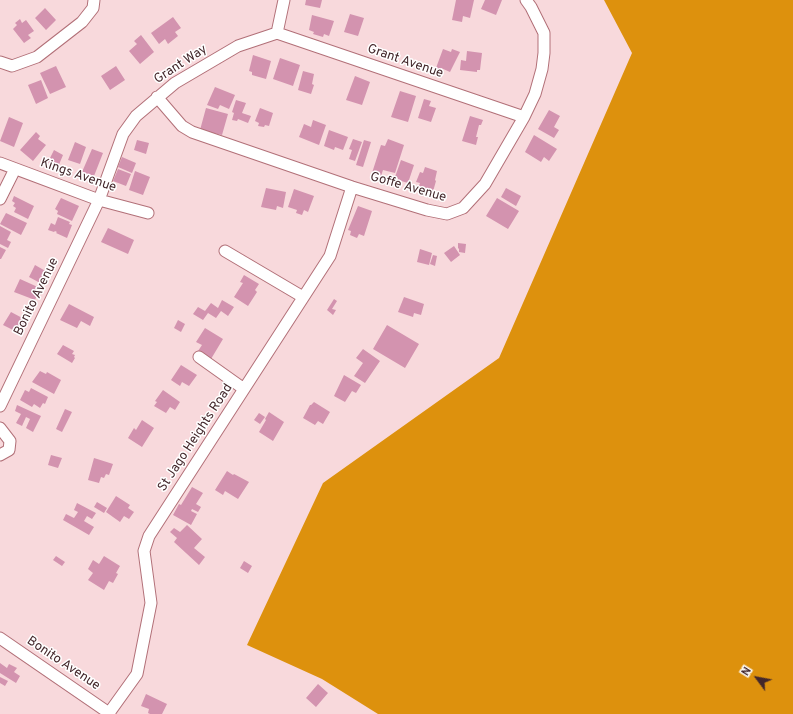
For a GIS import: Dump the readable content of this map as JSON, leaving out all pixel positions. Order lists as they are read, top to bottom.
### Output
{
  "streets": {
    "street": [
      "Grant Avenue",
      "Grant Way",
      "Kings Avenue",
      "Goffe Avenue",
      "Bonito Avenue",
      "St Jago Heights Road"
    ]
  },
  "crossings": [
    ["Grant Avenue", "Grant Way"],
    ["Grant Avenue", "Goffe Avenue"],
    ["Grant Way", "Kings Avenue"],
    ["Grant Way", "Goffe Avenue"],
    ["Grant Way", "Bonito Avenue"],
    ["Kings Avenue", "Bonito Avenue"],
    ["Goffe Avenue", "St Jago Heights Road"],
    ["Bonito Avenue", "St Jago Heights Road"]
  ],
  "north": "top left"
}
